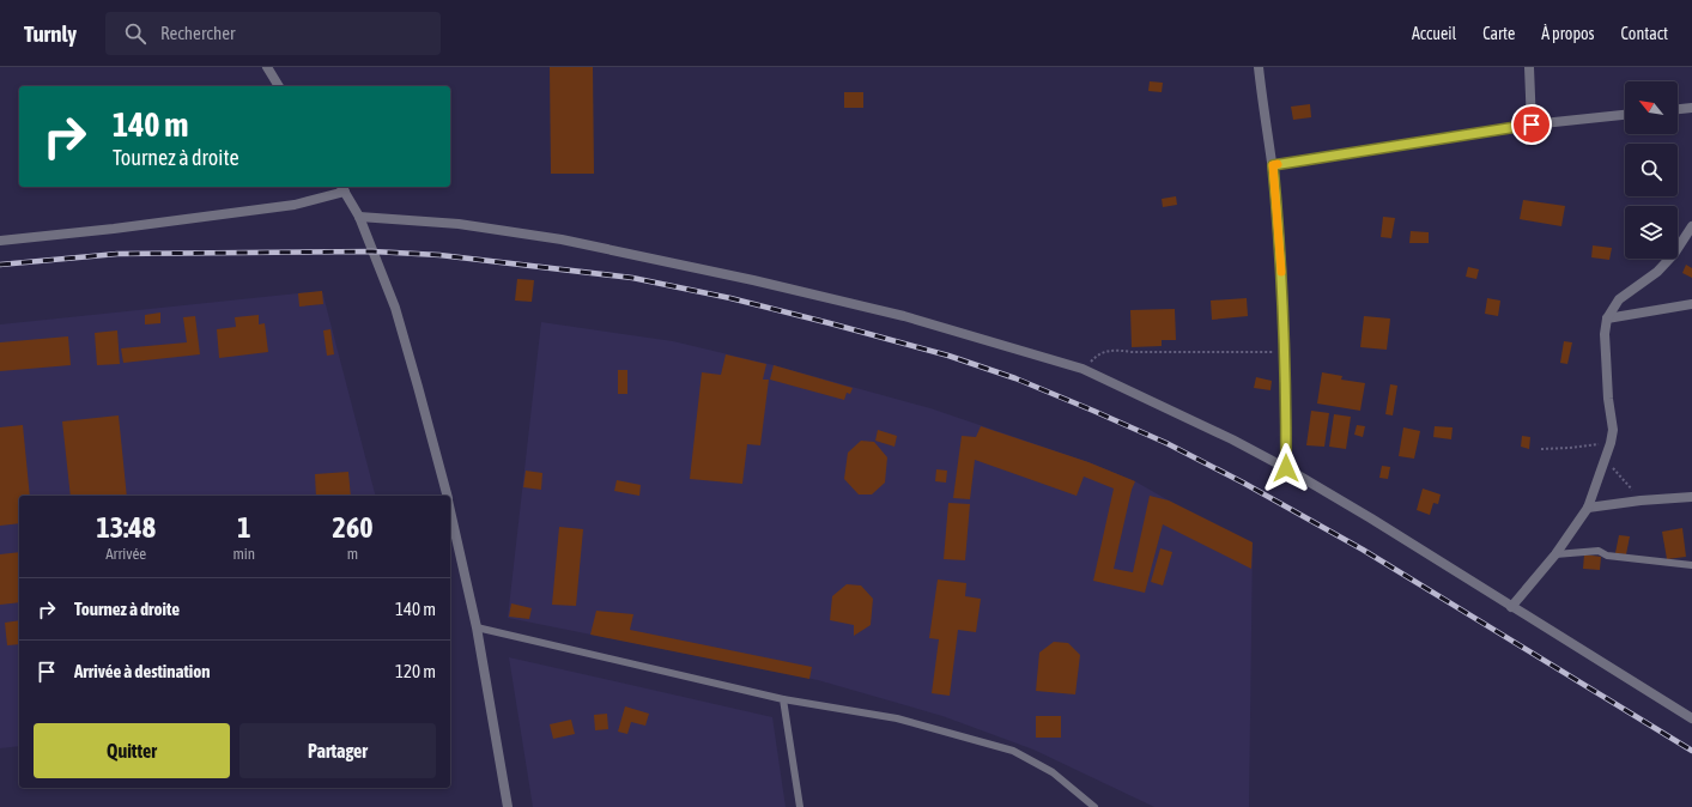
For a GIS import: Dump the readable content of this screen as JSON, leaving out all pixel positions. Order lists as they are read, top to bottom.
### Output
{
  "north": "top left",
  "page": {
    "header": "Turnly",
    "search": "Rechercher",
    "nav": [
      "Accueil",
      "Carte",
      "À propos",
      "Contact"
    ],
    "turn": ["140 m", "Tournez à droite"],
    "eta": [
      "13:48",
      "Arrivée",
      "1",
      "min",
      "260",
      "m"
    ],
    "list": [
      {
        "name": "Tournez à droite",
        "value": "140 m"
      },
      {
        "name": "Arrivée à destination",
        "value": "120 m"
      }
    ],
    "buttons": ["Quitter", "Partager"]
  }
}
